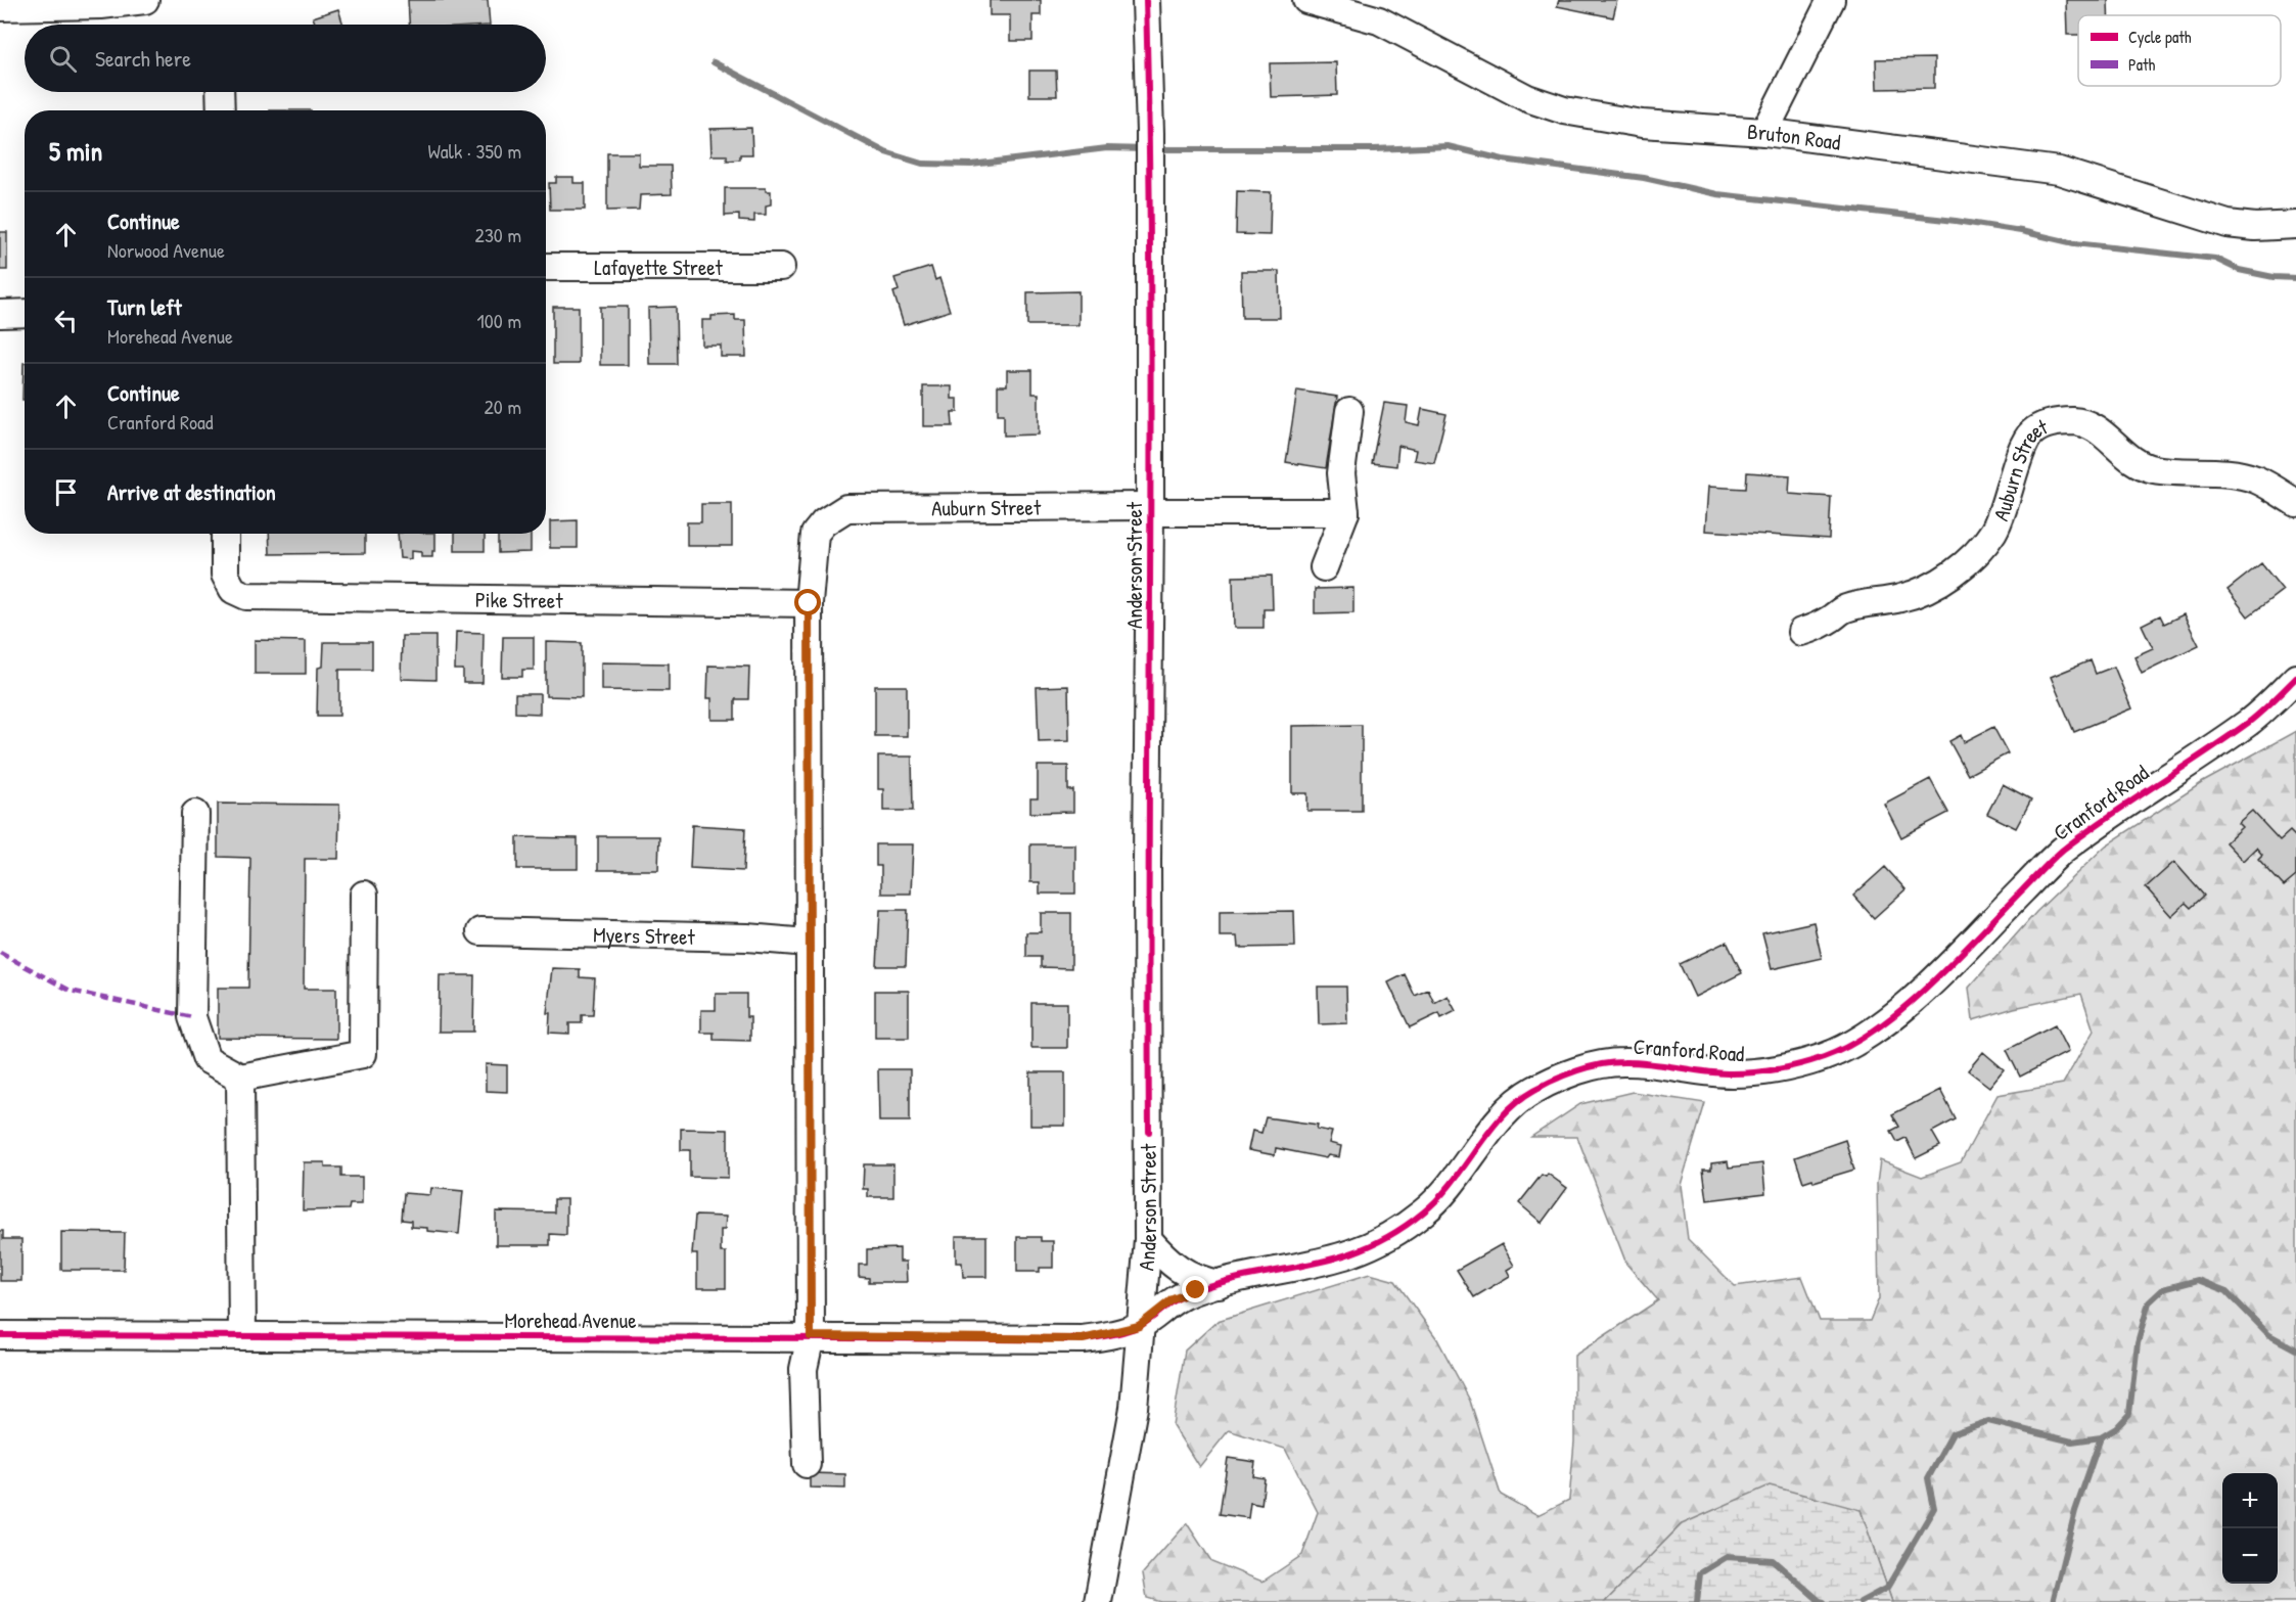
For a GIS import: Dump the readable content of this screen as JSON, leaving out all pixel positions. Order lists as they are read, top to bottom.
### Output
{
  "streets": {
    "street": [
      "Bruton Road",
      "Lafayette Street",
      "Auburn Street",
      "Anderson Street",
      "Pike Street",
      "Cranford Road",
      "Myers Street",
      "Morehead Avenue"
    ]
  },
  "crossings": [
    ["Auburn Street", "Anderson Street"],
    ["Auburn Street", "Pike Street"],
    ["Anderson Street", "Cranford Road"],
    ["Anderson Street", "Morehead Avenue"],
    ["Cranford Road", "Morehead Avenue"]
  ],
  "legend": ["Cycle path", "Path"],
  "page": {
    "search": "Search here",
    "heading": ["5 min", "Walk · 350 m"],
    "list": [
      ["Continue", "Norwood Avenue", "230 m"],
      ["Turn left", "Morehead Avenue", "100 m"],
      ["Continue", "Cranford Road", "20 m"],
      "Arrive at destination"
    ],
    "map_buttons": ["+", "−"]
  }
}
